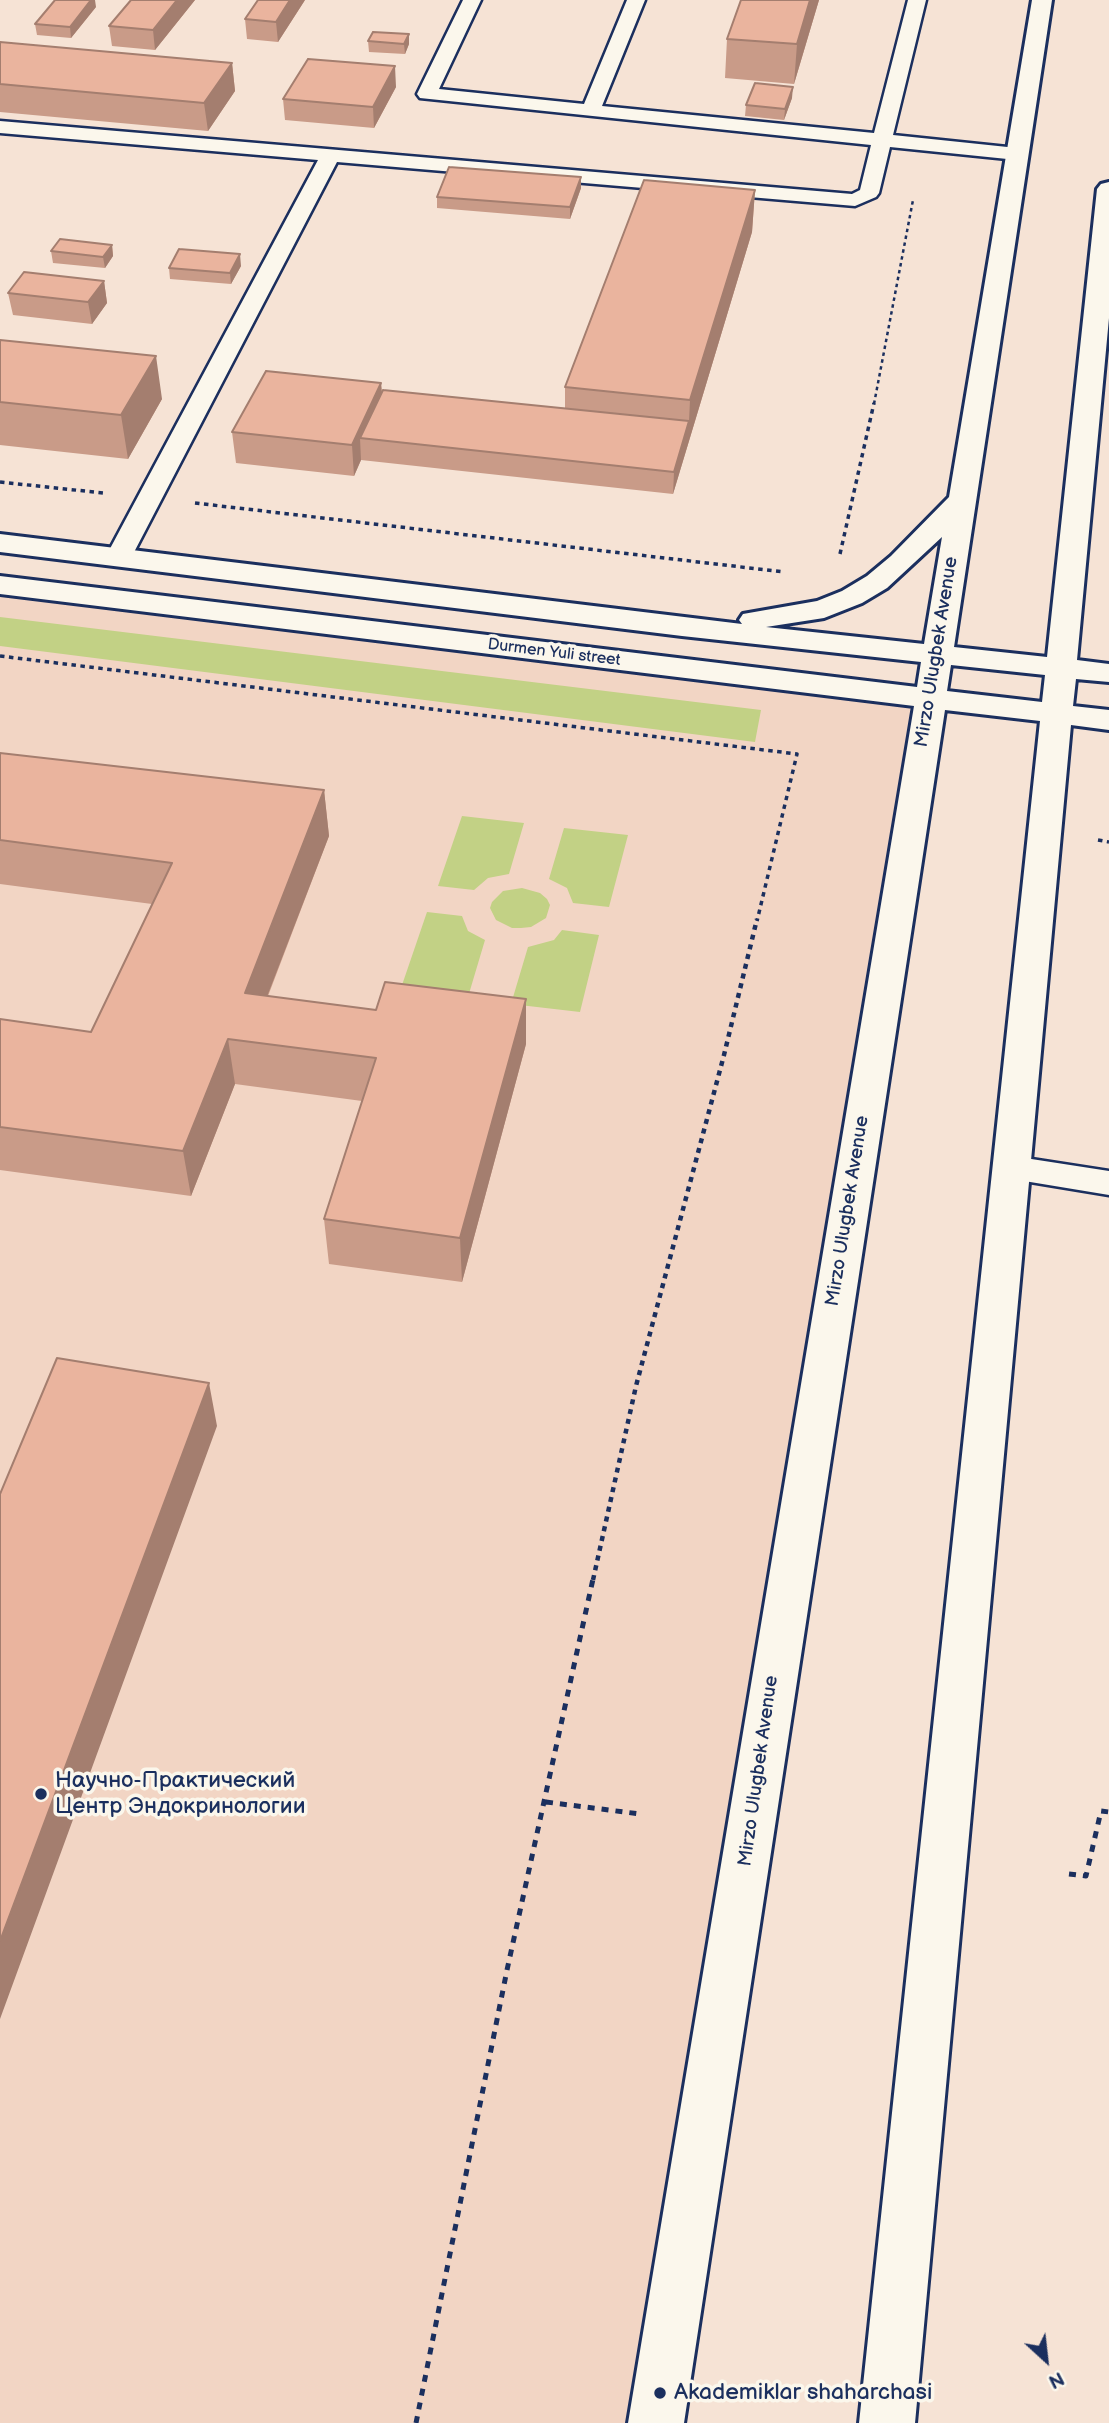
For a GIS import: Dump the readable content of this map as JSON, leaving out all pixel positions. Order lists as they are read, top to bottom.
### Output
{
  "streets": {
    "main road": ["Mirzo Ulugbek Avenue", "Durmen Yuli street"]
  },
  "crossings": [
    ["Mirzo Ulugbek Avenue", "Durmen Yuli street"]
  ],
  "places": ["Научно-Практический Центр Эндокринологии", "Akademiklar shaharchasi"],
  "north": "bottom right"
}
